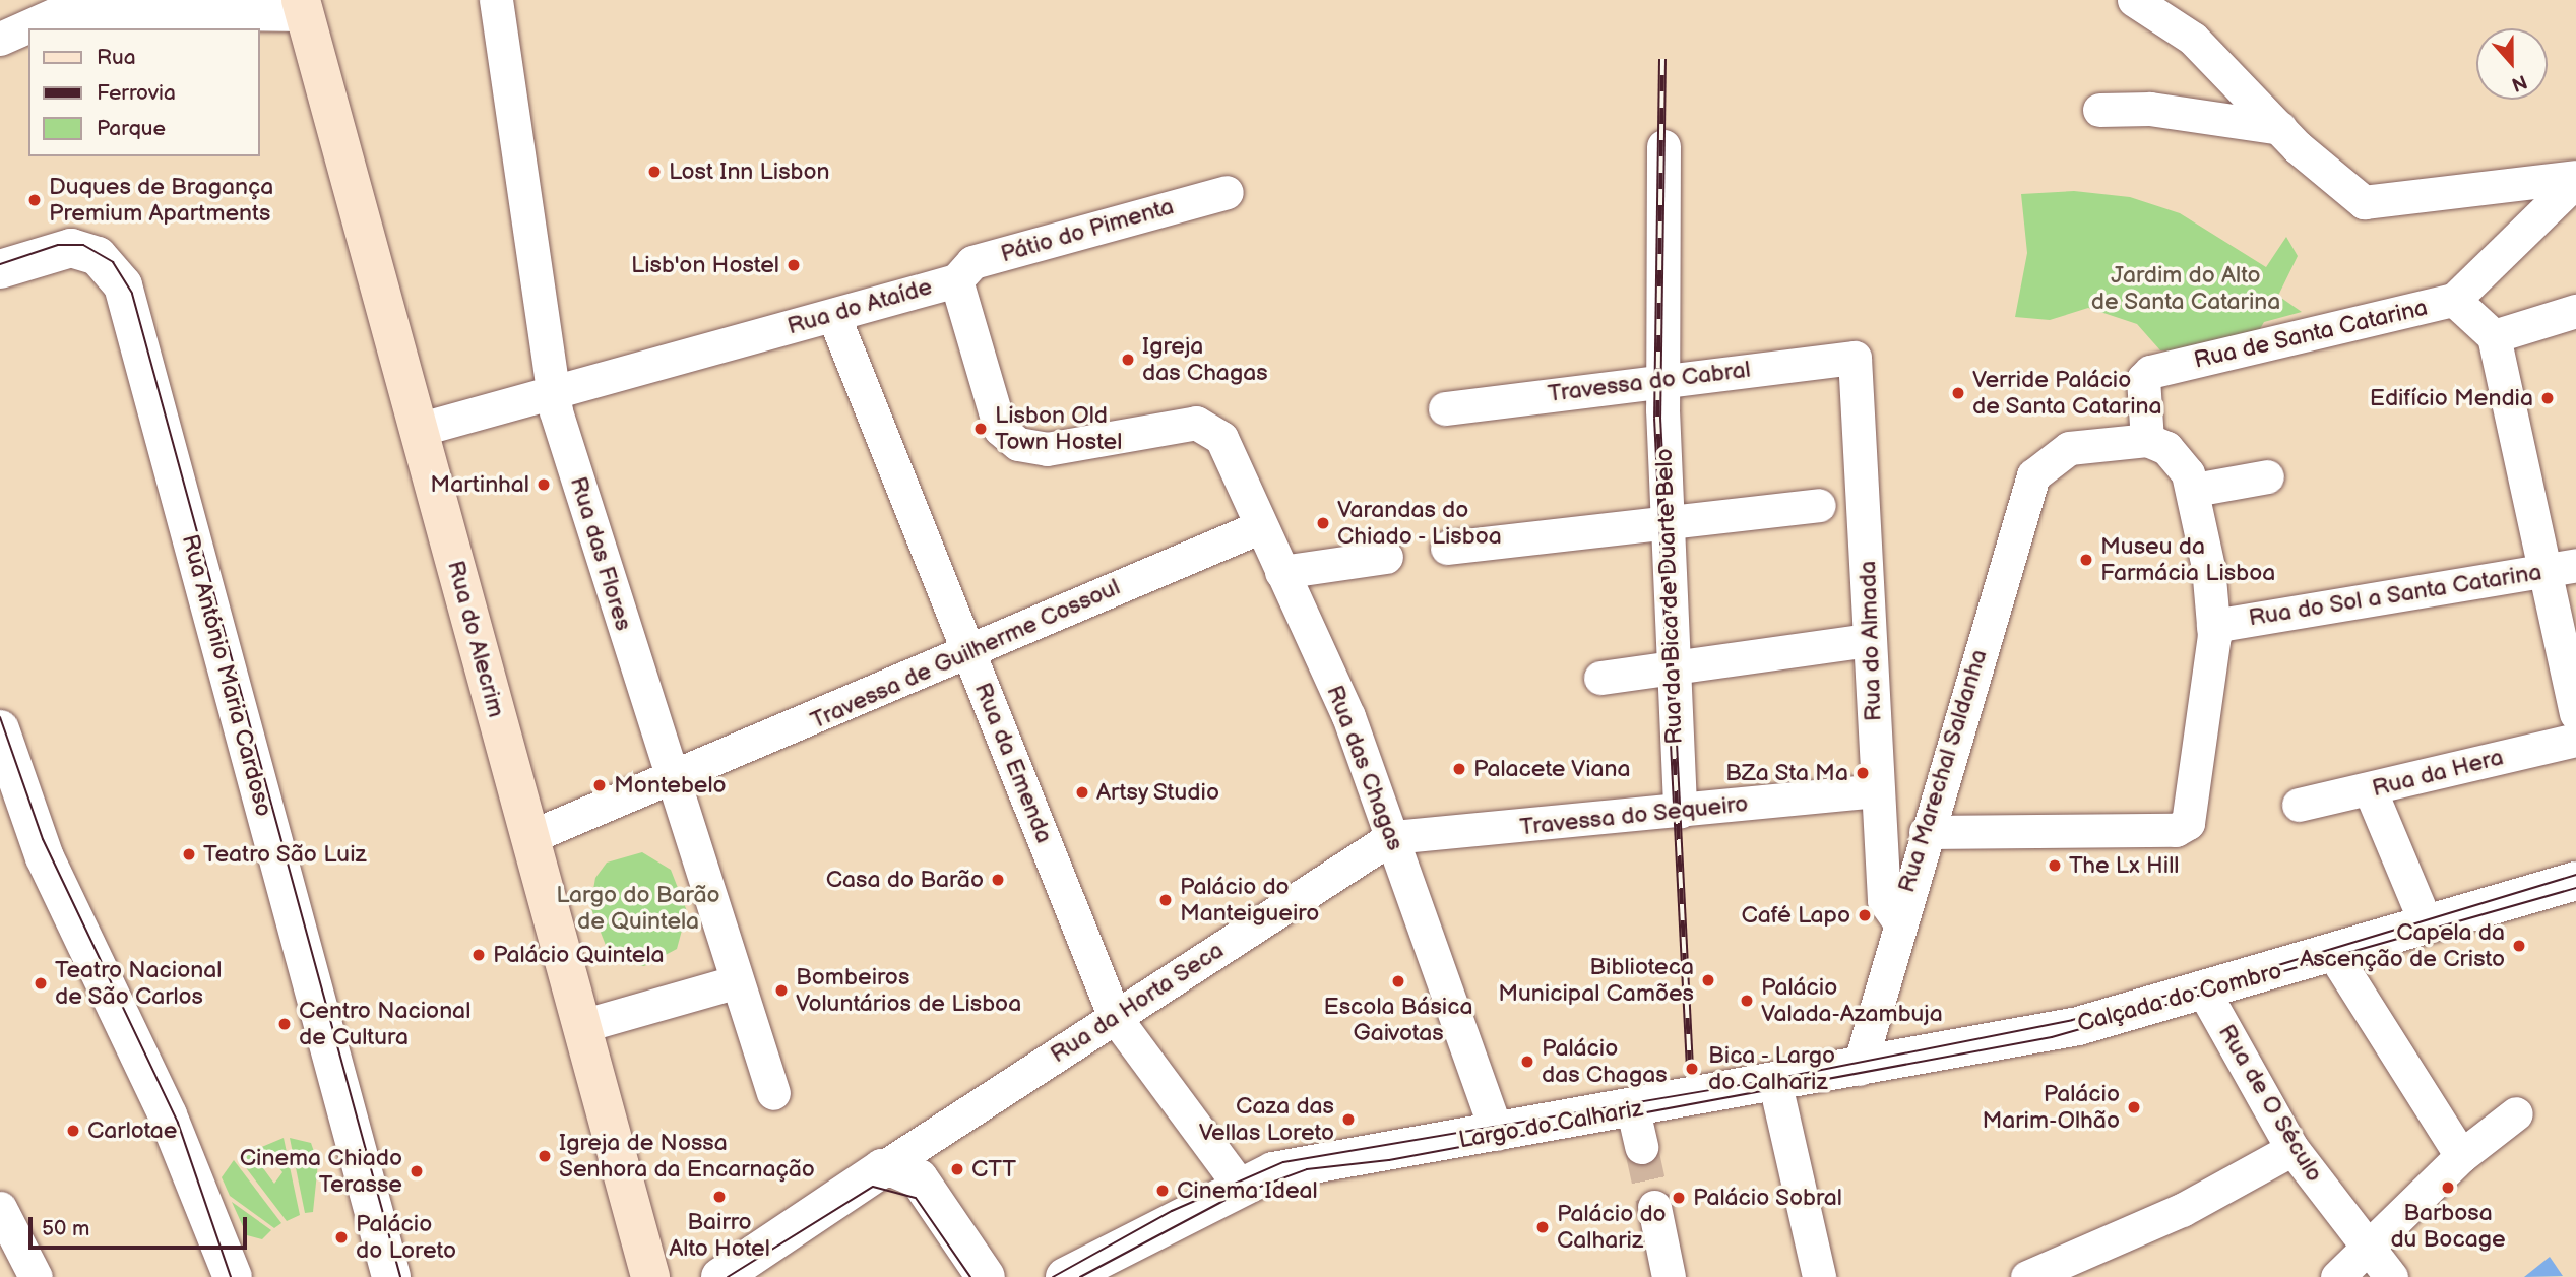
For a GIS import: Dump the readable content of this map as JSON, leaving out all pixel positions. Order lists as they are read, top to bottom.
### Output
{
  "streets": {
    "main road": ["Rua do Alecrim"],
    "street": [
      "Pátio do Pimenta",
      "Rua do Ataíde",
      "Rua de Santa Catarina",
      "Travessa do Cabral",
      "Rua das Flores",
      "Rua do Sol a Santa Catarina",
      "Rua da Bica de Duarte Belo",
      "Rua do Almada",
      "Travessa de Guilherme Cossoul",
      "Rua António Maria Cardoso",
      "Rua da Emenda",
      "Rua das Chagas",
      "Rua Marechal Saldanha",
      "Rua da Hera",
      "Travessa do Sequeiro",
      "Calçada do Combro",
      "Rua da Horta Seca",
      "Rua de O Século",
      "Largo do Calhariz"
    ]
  },
  "crossings": [
    ["Pátio do Pimenta", "Rua do Ataíde"],
    ["Rua do Ataíde", "Rua das Flores"],
    ["Rua do Ataíde", "Rua do Alecrim"],
    ["Rua do Ataíde", "Rua da Emenda"],
    ["Rua do Ataíde", "Rua das Chagas"],
    ["Rua de Santa Catarina", "Rua Marechal Saldanha"],
    ["Travessa do Cabral", "Rua da Bica de Duarte Belo"],
    ["Travessa do Cabral", "Rua do Almada"],
    ["Rua das Flores", "Travessa de Guilherme Cossoul"],
    ["Rua da Bica de Duarte Belo", "Travessa do Sequeiro"],
    ["Rua do Almada", "Rua Marechal Saldanha"],
    ["Rua do Almada", "Travessa do Sequeiro"],
    ["Travessa de Guilherme Cossoul", "Rua da Emenda"],
    ["Travessa de Guilherme Cossoul", "Rua das Chagas"],
    ["Rua da Emenda", "Rua da Horta Seca"],
    ["Rua da Emenda", "Largo do Calhariz"],
    ["Rua das Chagas", "Travessa do Sequeiro"],
    ["Rua das Chagas", "Rua da Horta Seca"],
    ["Rua das Chagas", "Largo do Calhariz"],
    ["Rua Marechal Saldanha", "Calçada do Combro"],
    ["Travessa do Sequeiro", "Rua da Horta Seca"],
    ["Calçada do Combro", "Rua de O Século"],
    ["Calçada do Combro", "Largo do Calhariz"]
  ],
  "parks": ["Jardim do Alto de Santa Catarina", "Largo do Barão de Quintela"],
  "places": [
    "Lost Inn Lisbon",
    "Duques de Bragança Premium Apartments",
    "Lisb'on Hostel",
    "Igreja das Chagas",
    "Verride Palácio de Santa Catarina",
    "Edifício Mendia",
    "Lisbon Old Town Hostel",
    "Martinhal",
    "Varandas do Chiado - Lisboa",
    "Museu da Farmácia Lisboa",
    "Palacete Viana",
    "BZa Sta Ma",
    "Montebelo",
    "Artsy Studio",
    "Teatro São Luiz",
    "The Lx Hill",
    "Casa do Barão",
    "Palácio do Manteigueiro",
    "Café Lapo",
    "Capela da Ascenção de Cristo",
    "Palácio Quintela",
    "Biblioteca Municipal Camões",
    "Escola Básica Gaivotas",
    "Teatro Nacional de São Carlos",
    "Bombeiros Voluntários de Lisboa",
    "Palácio Valada-Azambuja",
    "Centro Nacional de Cultura",
    "Palácio das Chagas",
    "Bica - Largo do Calhariz",
    "Palácio Marim-Olhão",
    "Caza das Vellas Loreto",
    "Carlotae",
    "Igreja de Nossa Senhora da Encarnação",
    "CTT",
    "Cinema Chiado Terasse",
    "Barbosa du Bocage",
    "Cinema Ideal",
    "Bairro Alto Hotel",
    "Palácio Sobral",
    "Palácio do Calhariz",
    "Palácio do Loreto"
  ],
  "legend": ["Rua", "Ferrovia", "Parque"],
  "scale_bar": "50 m",
  "north": "bottom"
}
